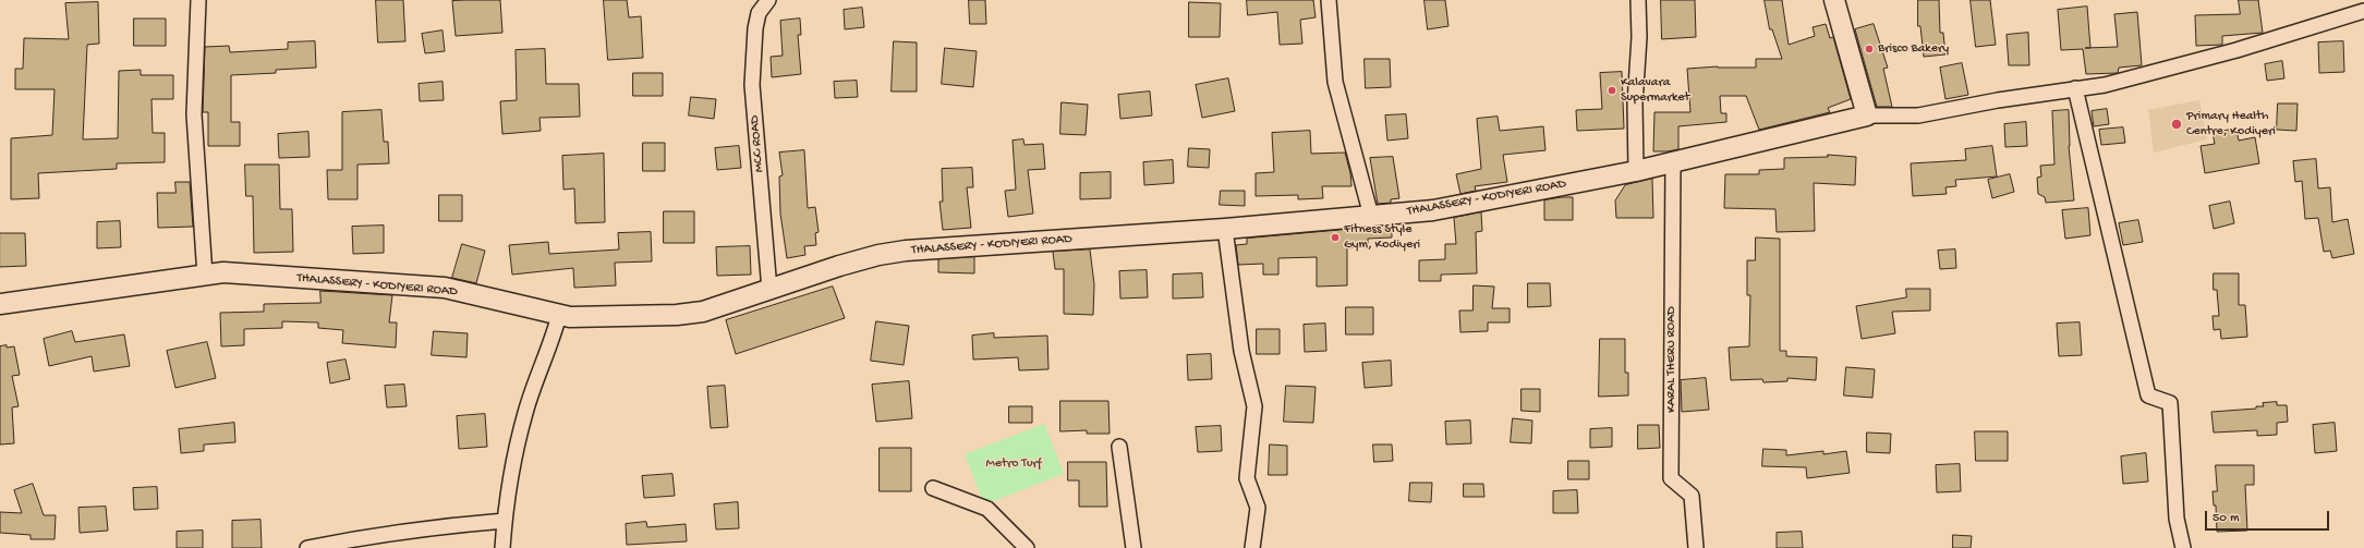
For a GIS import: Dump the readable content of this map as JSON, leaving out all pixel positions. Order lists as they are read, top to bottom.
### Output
{
  "streets": {
    "main road": ["THALASSERY - KODIYERI ROAD"],
    "street": ["MCC ROAD", "KARAL THERU ROAD"]
  },
  "crossings": [
    ["MCC ROAD", "THALASSERY - KODIYERI ROAD"],
    ["THALASSERY - KODIYERI ROAD", "KARAL THERU ROAD"]
  ],
  "parks": ["Metro Turf"],
  "places": [
    "Brisco Bakery",
    "Kalavara Supermarket",
    "Primary Health Centre, Kodiyeri",
    "Fitness Style Gym, Kodiyeri"
  ],
  "scale_bar": "50 m"
}
